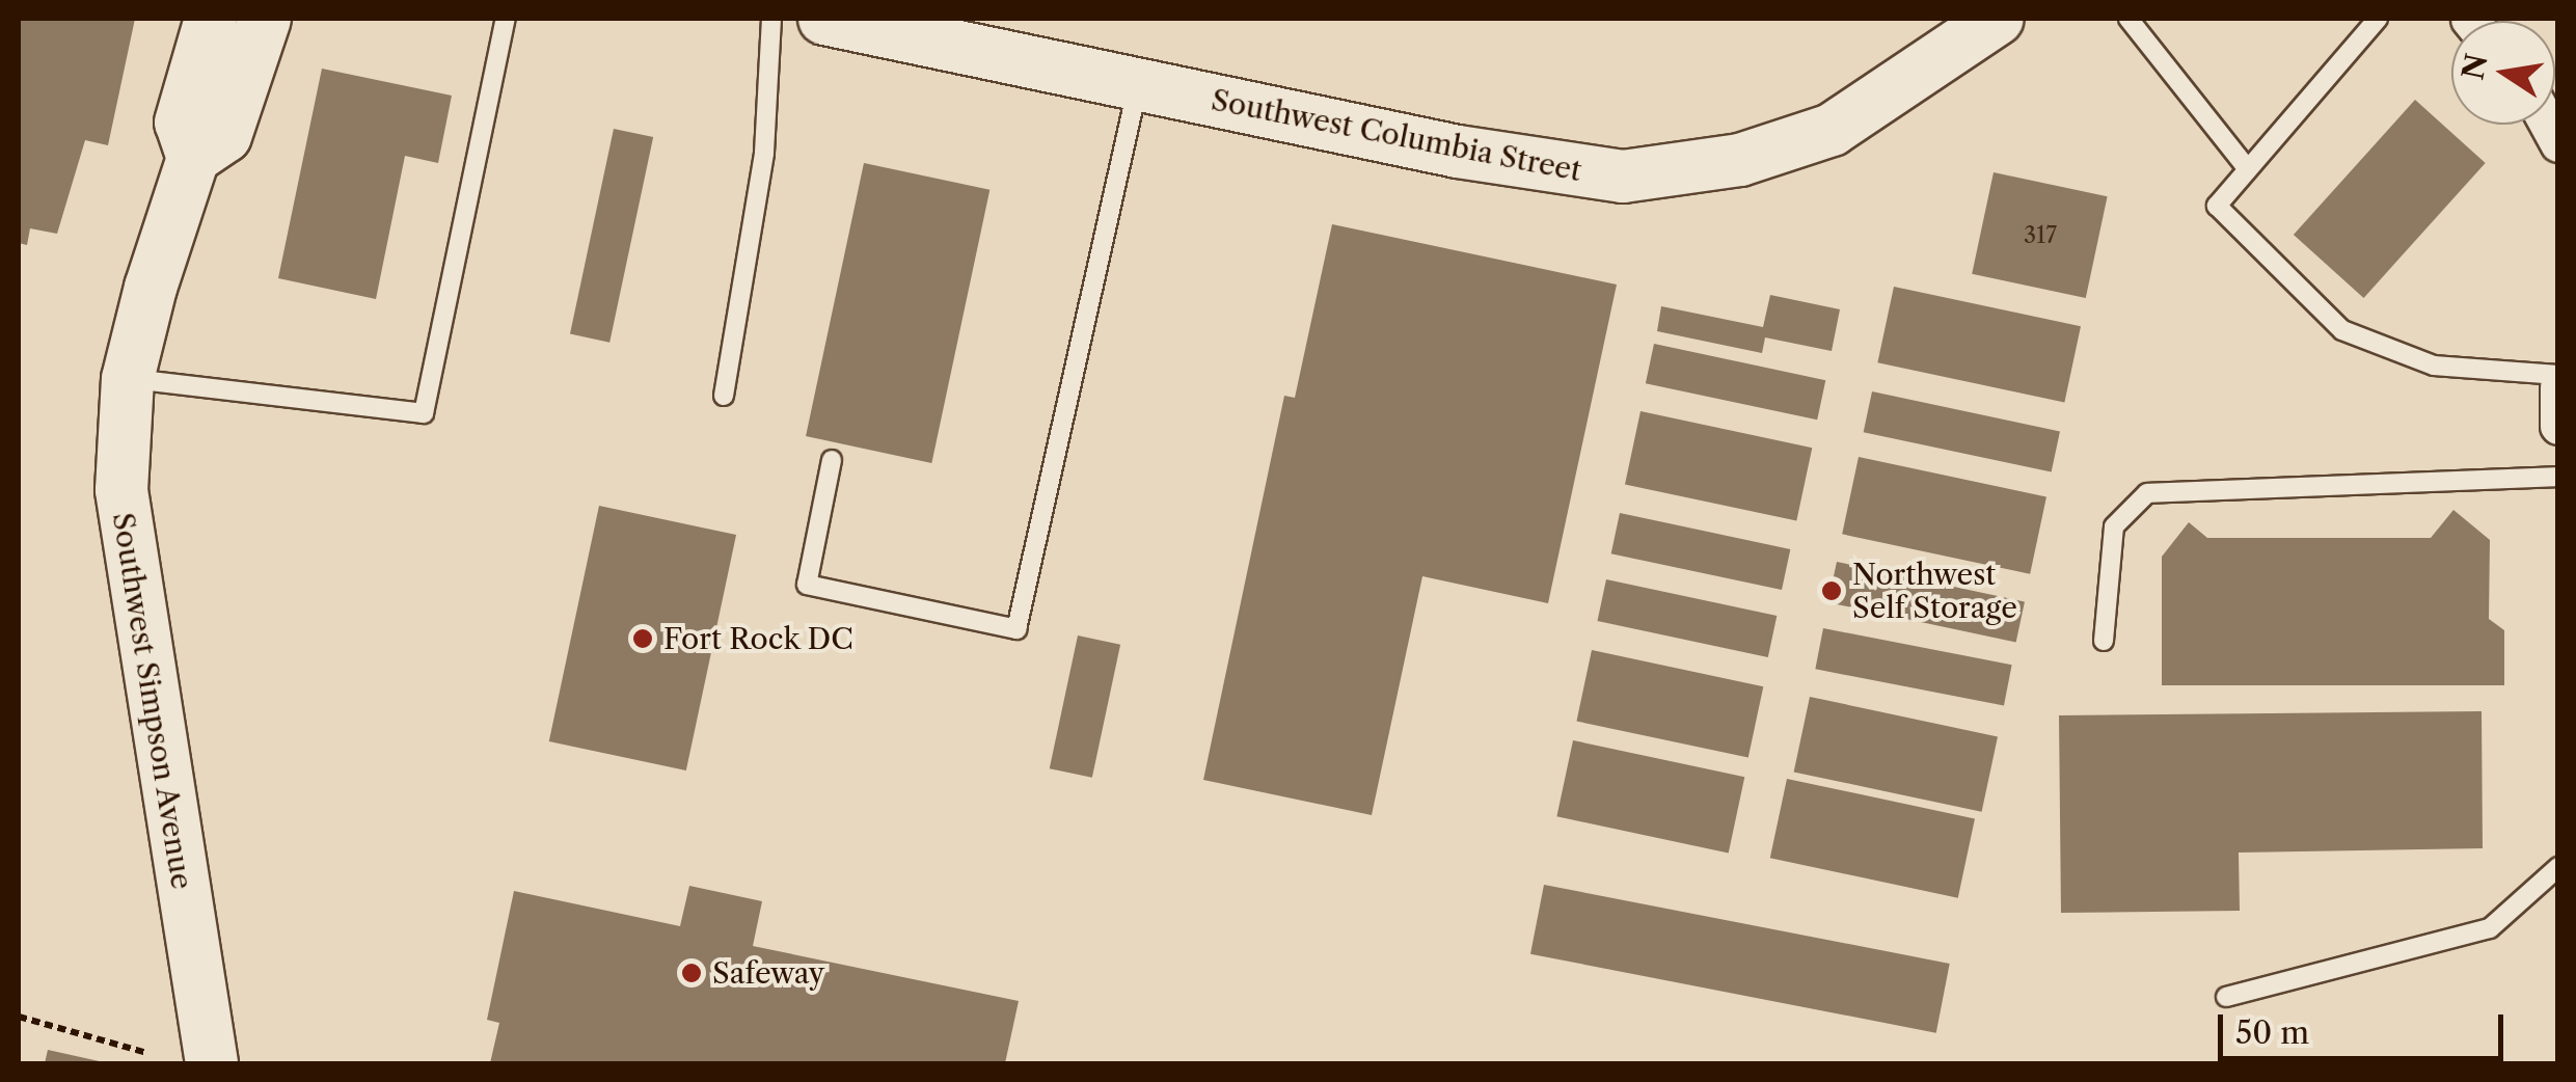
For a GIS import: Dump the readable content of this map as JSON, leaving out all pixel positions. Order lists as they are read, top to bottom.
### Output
{
  "streets": {
    "street": ["Southwest Columbia Street", "Southwest Simpson Avenue"]
  },
  "places": ["Northwest Self Storage", "Fort Rock DC", "Safeway"],
  "house_numbers": ["317"],
  "scale_bar": "50 m",
  "north": "left"
}
